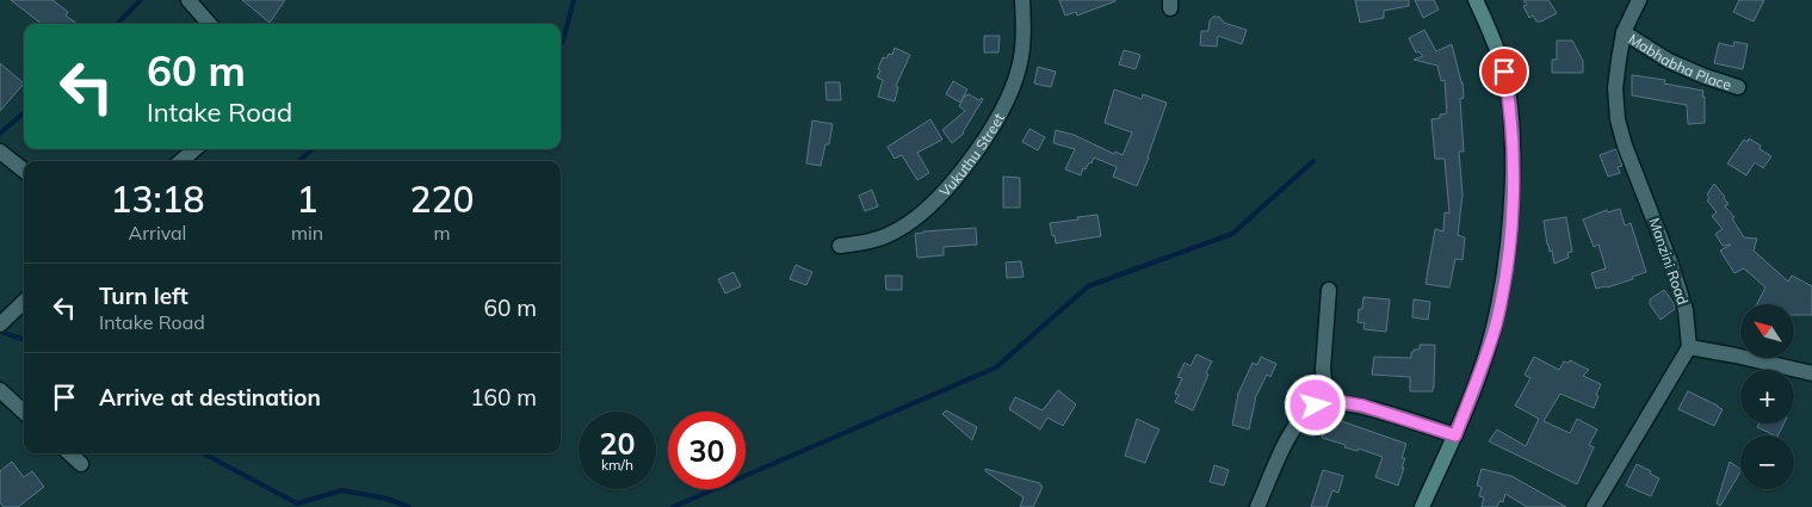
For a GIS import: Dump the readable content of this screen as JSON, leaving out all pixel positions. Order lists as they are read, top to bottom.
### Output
{
  "streets": {
    "street": ["Mabhabha Place", "Vukuthu Street", "Manzini Road"]
  },
  "crossings": [
    ["Mabhabha Place", "Manzini Road"]
  ],
  "north": "top left",
  "page": {
    "turn": ["60 m", "Intake Road"],
    "eta": [
      "13:18",
      "Arrival",
      "1",
      "min",
      "220",
      "m"
    ],
    "list": [
      {
        "name": "Turn left",
        "note": "Intake Road",
        "value": "60 m"
      },
      {
        "name": "Arrive at destination",
        "value": "160 m"
      }
    ],
    "map_buttons": ["+", "−"],
    "speed": "20 km/h",
    "limit": "30"
  }
}
